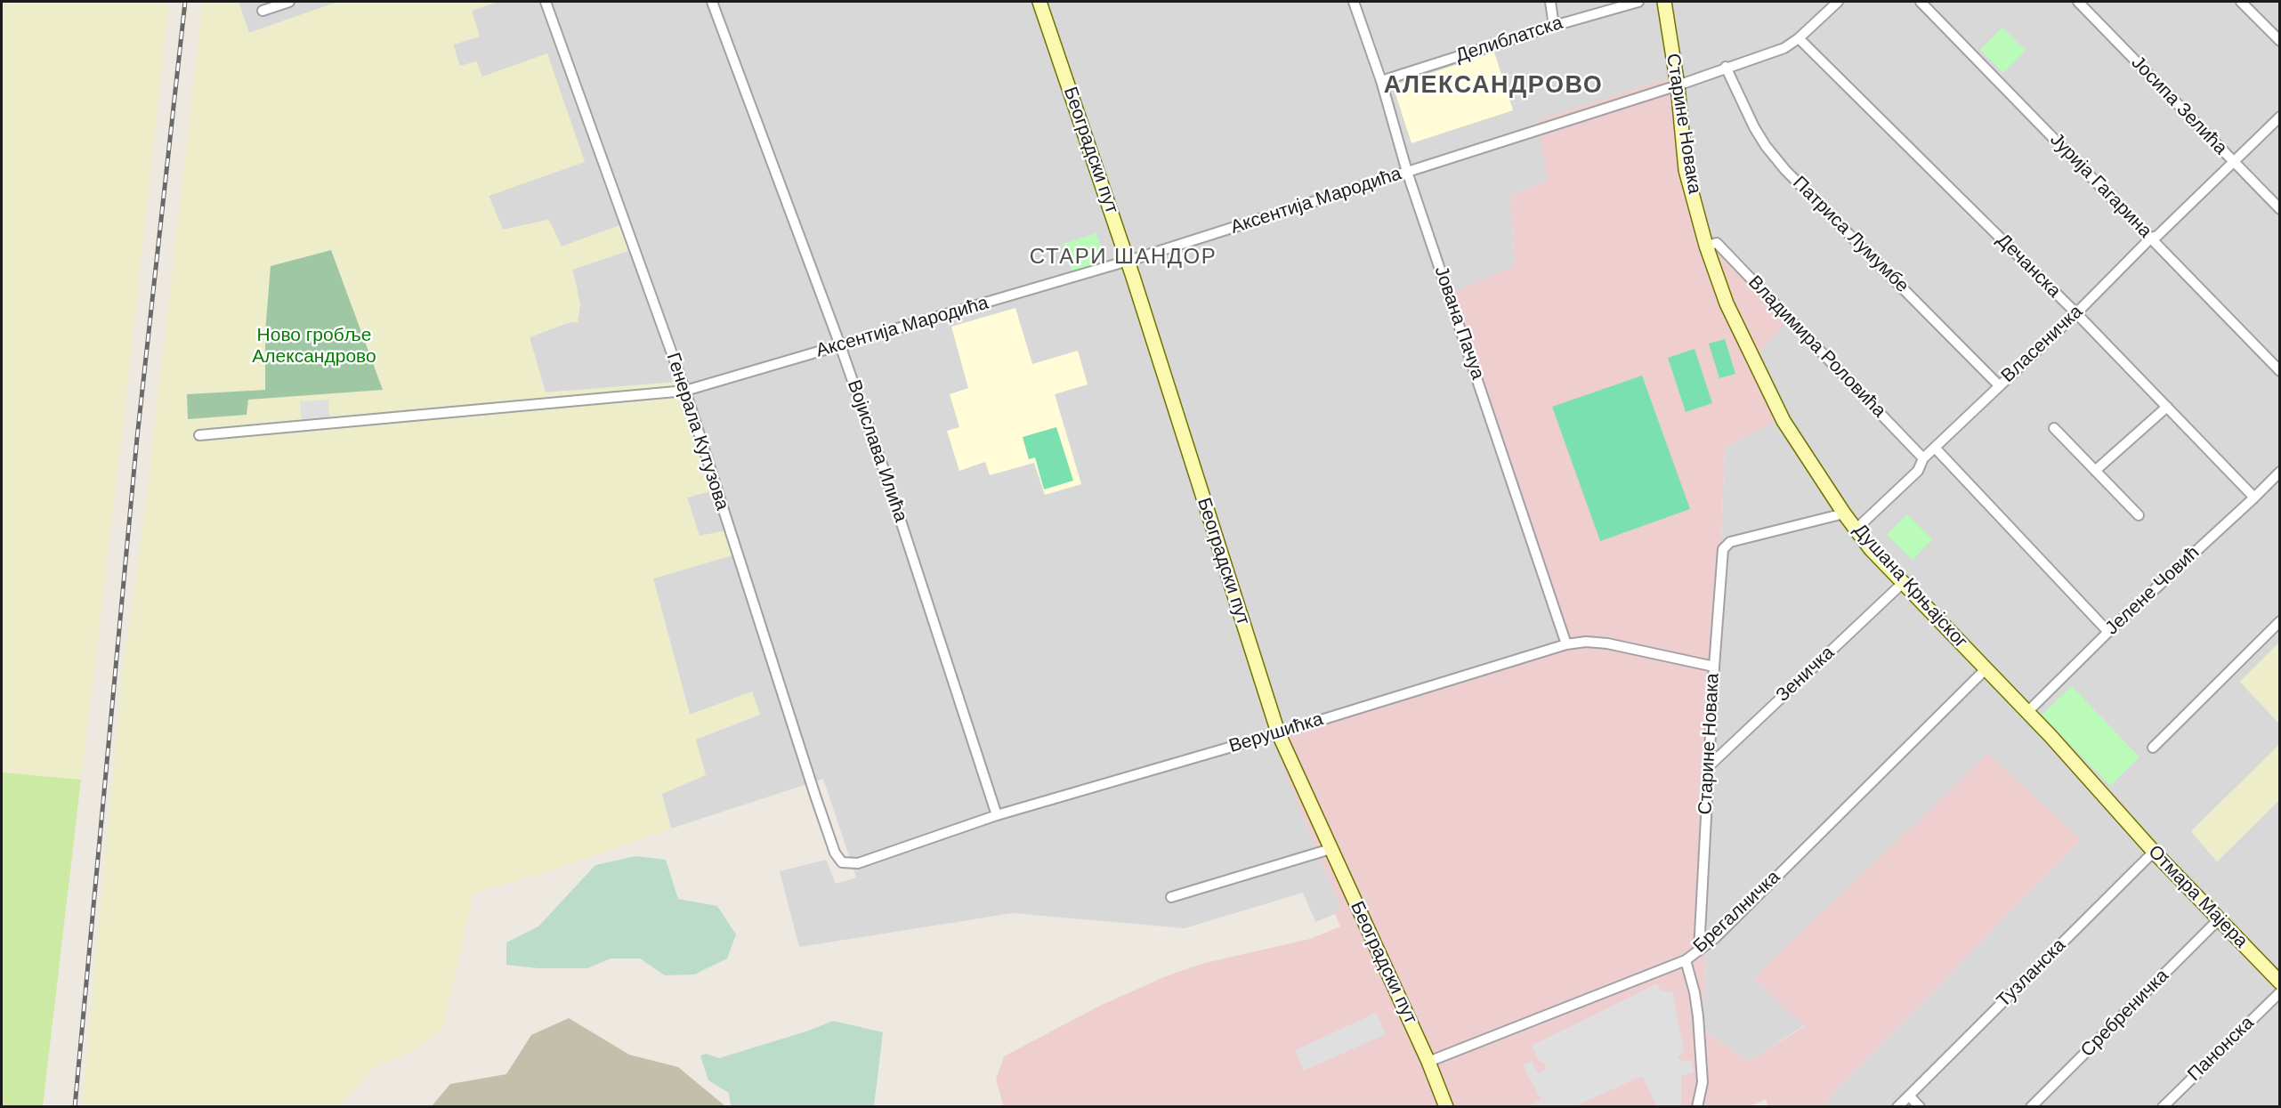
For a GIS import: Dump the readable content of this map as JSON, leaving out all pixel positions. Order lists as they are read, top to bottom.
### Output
{
  "streets": {
    "street": [
      "Делиблатска",
      "Јосипа Зелића",
      "Старине Новака",
      "Београдски пут",
      "Јурија Гагарина",
      "Аксентија Мародића",
      "Патриса Лумумбе",
      "Дечанска",
      "Јована Пачуа",
      "Власеничка",
      "Владимира Роловића",
      "Генерала Кутузова",
      "Војислава Илића",
      "Душана Крњајског",
      "Јелене Човић",
      "Зеничка",
      "Верушићка",
      "Отмара Мајера",
      "Брегалничка",
      "Тузланска",
      "Сребреничка",
      "Панонска"
    ]
  },
  "crossings": [
    ["Делиблатска", "Јована Пачуа"],
    ["Јосипа Зелића", "Власеничка"],
    ["Старине Новака", "Аксентија Мародића"],
    ["Старине Новака", "Владимира Роловића"],
    ["Старине Новака", "Душана Крњајског"],
    ["Старине Новака", "Зеничка"],
    ["Старине Новака", "Верушићка"],
    ["Старине Новака", "Брегалничка"],
    ["Београдски пут", "Аксентија Мародића"],
    ["Београдски пут", "Верушићка"],
    ["Београдски пут", "Брегалничка"],
    ["Јурија Гагарина", "Власеничка"],
    ["Аксентија Мародића", "Патриса Лумумбе"],
    ["Аксентија Мародића", "Дечанска"],
    ["Аксентија Мародића", "Јована Пачуа"],
    ["Аксентија Мародића", "Генерала Кутузова"],
    ["Аксентија Мародића", "Војислава Илића"],
    ["Патриса Лумумбе", "Власеничка"],
    ["Дечанска", "Власеничка"],
    ["Дечанска", "Јелене Човић"],
    ["Јована Пачуа", "Верушићка"],
    ["Власеничка", "Владимира Роловића"],
    ["Власеничка", "Душана Крњајског"],
    ["Владимира Роловића", "Душана Крњајског"],
    ["Генерала Кутузова", "Верушићка"],
    ["Војислава Илића", "Верушићка"],
    ["Душана Крњајског", "Јелене Човић"],
    ["Душана Крњајског", "Зеничка"],
    ["Душана Крњајског", "Отмара Мајера"],
    ["Душана Крњајског", "Брегалничка"],
    ["Отмара Мајера", "Тузланска"],
    ["Отмара Мајера", "Сребреничка"]
  ],
  "districts": ["АЛЕКСАНДРОВО", "СТАРИ ШАНДОР"],
  "parks": ["Ново гробље Александрово"]
}
